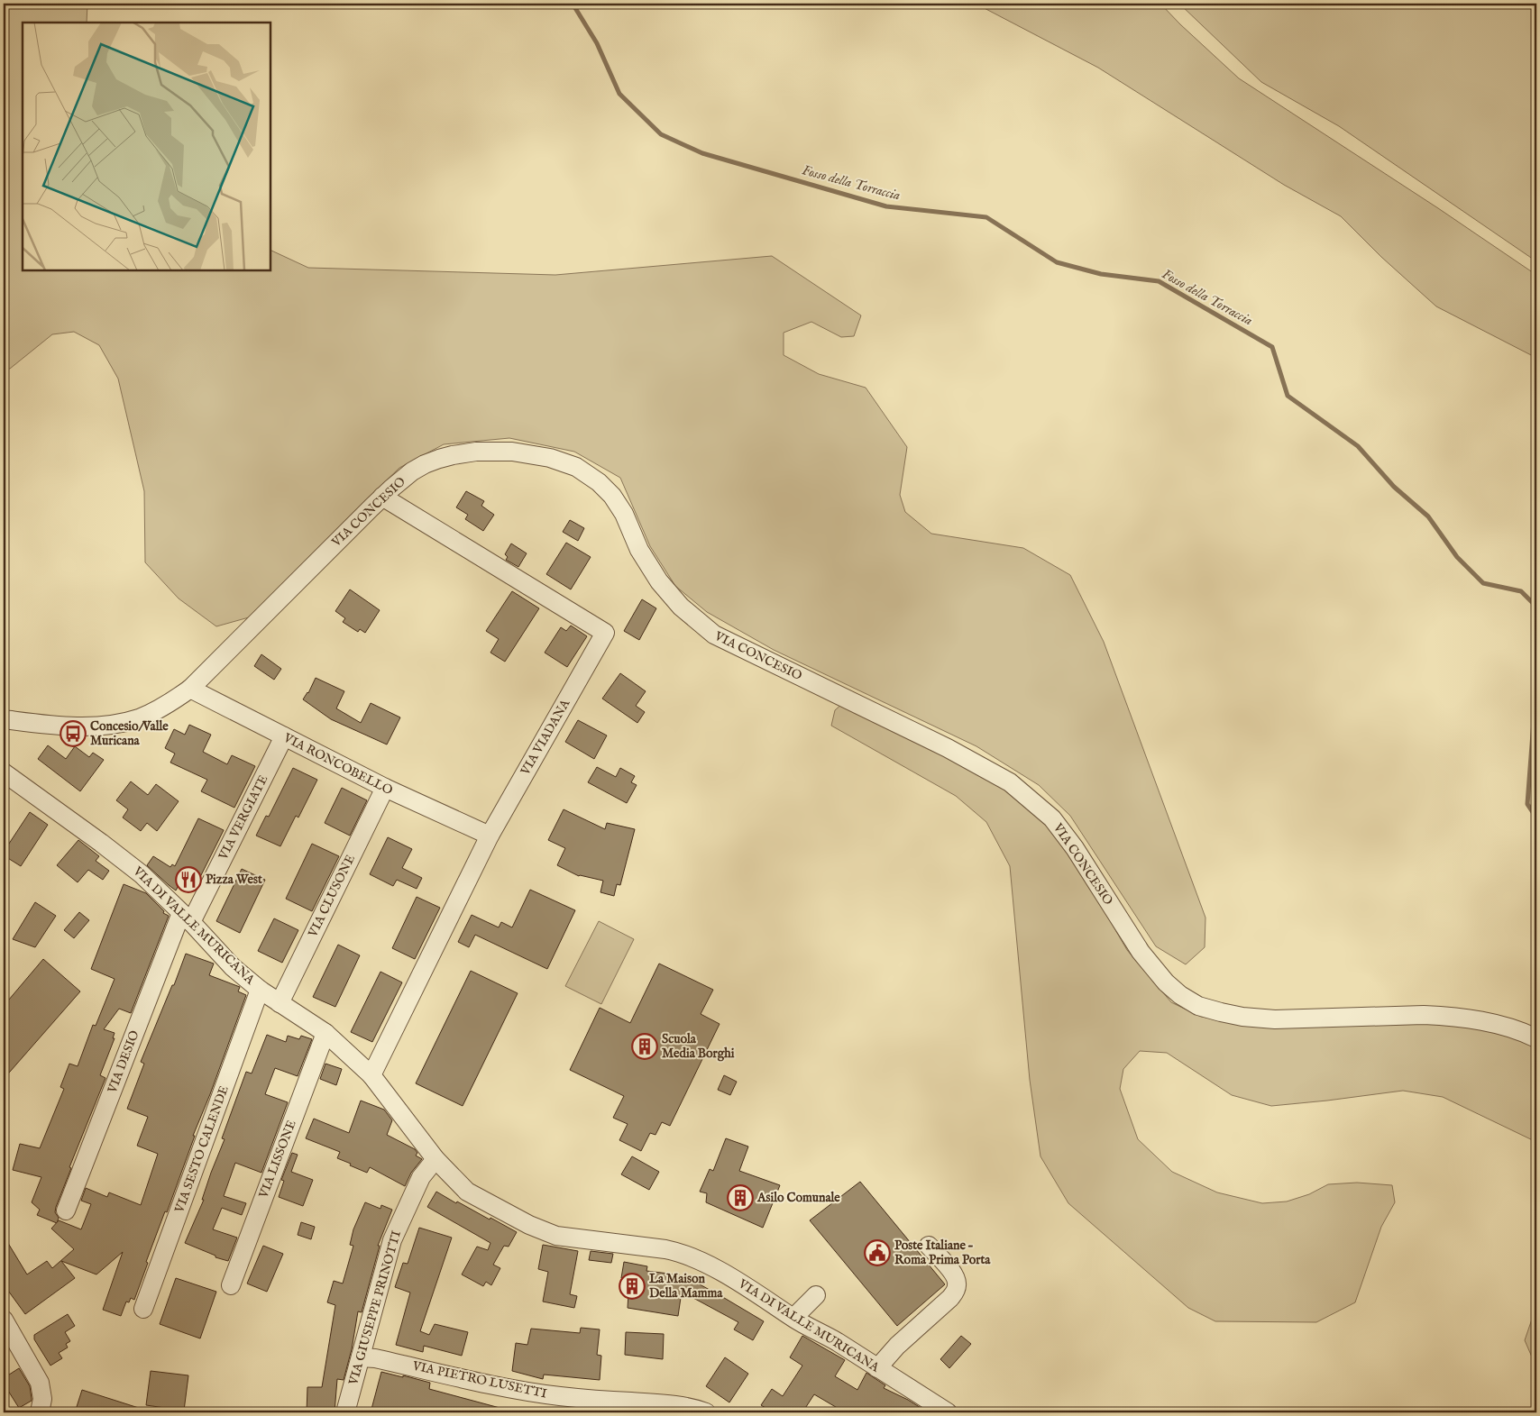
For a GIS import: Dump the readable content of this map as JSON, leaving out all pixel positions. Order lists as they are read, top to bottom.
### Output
{
  "streets": {
    "street": [
      "VIA CONCESIO",
      "VIA VIADANA",
      "VIA RONCOBELLO",
      "VIA VERGIATE",
      "VIA CLUSONE",
      "VIA DI VALLE MURICANA",
      "VIA DESIO",
      "VIA SESTO CALENDE",
      "VIA LISSONE",
      "VIA GIUSEPPE PRINOTTI",
      "VIA PIETRO LUSETTI"
    ]
  },
  "crossings": [
    ["VIA CONCESIO", "VIA VIADANA"],
    ["VIA CONCESIO", "VIA RONCOBELLO"],
    ["VIA VIADANA", "VIA RONCOBELLO"],
    ["VIA VIADANA", "VIA DI VALLE MURICANA"],
    ["VIA RONCOBELLO", "VIA VERGIATE"],
    ["VIA RONCOBELLO", "VIA CLUSONE"],
    ["VIA VERGIATE", "VIA DI VALLE MURICANA"],
    ["VIA VERGIATE", "VIA DESIO"],
    ["VIA CLUSONE", "VIA DI VALLE MURICANA"],
    ["VIA DI VALLE MURICANA", "VIA DESIO"],
    ["VIA DI VALLE MURICANA", "VIA SESTO CALENDE"],
    ["VIA DI VALLE MURICANA", "VIA LISSONE"],
    ["VIA DI VALLE MURICANA", "VIA GIUSEPPE PRINOTTI"],
    ["VIA GIUSEPPE PRINOTTI", "VIA PIETRO LUSETTI"]
  ],
  "water": ["Fosso della Torraccia"],
  "places": {
    "bus stop": ["Concesio/Valle Muricana"],
    "restaurant": ["Pizza West"],
    "building": ["Scuola Media Borghi", "Asilo Comunale", "La Maison Della Mamma"],
    "public building": ["Poste Italiane – Roma Prima Porta"]
  }
}
